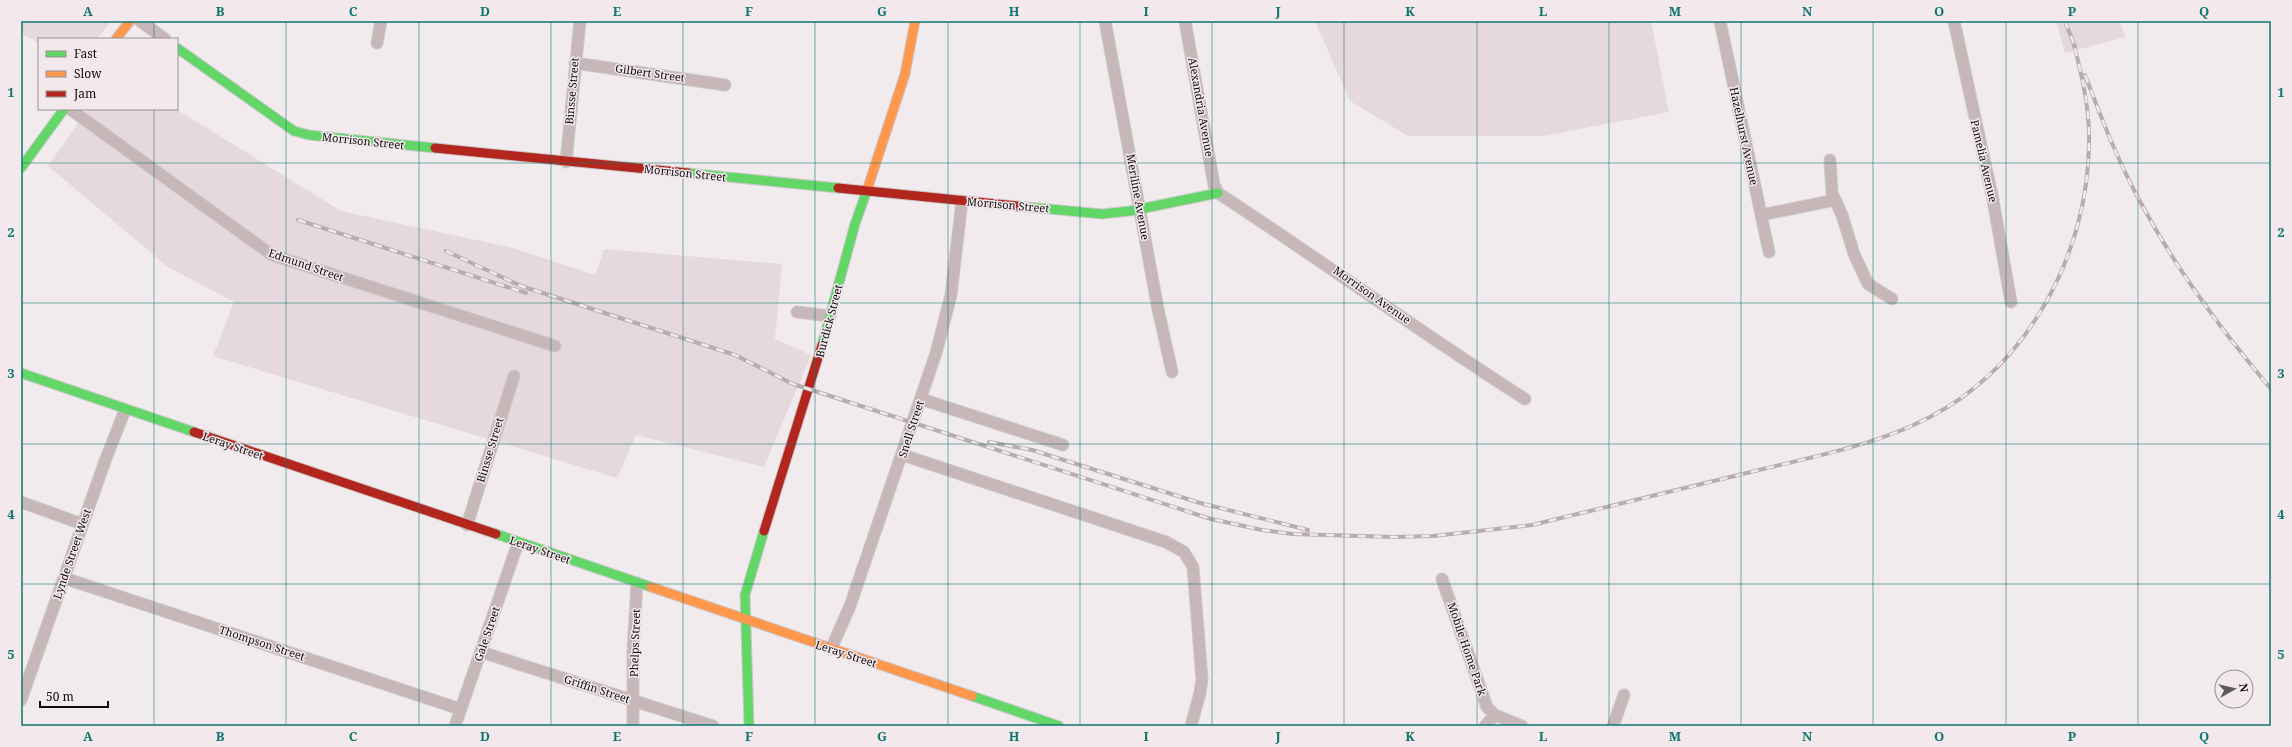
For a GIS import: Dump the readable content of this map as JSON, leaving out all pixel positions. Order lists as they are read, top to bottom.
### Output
{
  "streets": {
    "street": [
      "Gilbert Street",
      "Binsse Street",
      "Alexandria Avenue",
      "Hazelhurst Avenue",
      "Morrison Street",
      "Pamelia Avenue",
      "Meriline Avenue",
      "Edmund Street",
      "Morrison Avenue",
      "Burdick Street",
      "Snell Street",
      "Leray Street",
      "Lynde Street West",
      "Gale Street",
      "Thompson Street",
      "Phelps Street",
      "Mobile Home Park",
      "Griffin Street"
    ]
  },
  "crossings": [
    ["Gilbert Street", "Binsse Street"],
    ["Binsse Street", "Morrison Street"],
    ["Binsse Street", "Leray Street"],
    ["Alexandria Avenue", "Morrison Street"],
    ["Alexandria Avenue", "Morrison Avenue"],
    ["Morrison Street", "Meriline Avenue"],
    ["Morrison Street", "Morrison Avenue"],
    ["Morrison Street", "Burdick Street"],
    ["Morrison Street", "Snell Street"],
    ["Burdick Street", "Leray Street"],
    ["Snell Street", "Leray Street"],
    ["Leray Street", "Lynde Street West"],
    ["Leray Street", "Gale Street"],
    ["Leray Street", "Phelps Street"],
    ["Lynde Street West", "Thompson Street"],
    ["Gale Street", "Thompson Street"],
    ["Gale Street", "Griffin Street"],
    ["Phelps Street", "Griffin Street"]
  ],
  "legend": ["Fast", "Slow", "Jam"],
  "scale_bar": "50 m",
  "north": "right",
  "grid": {
    "columns": [
      "A",
      "B",
      "C",
      "D",
      "E",
      "F",
      "G",
      "H",
      "I",
      "J",
      "K",
      "L",
      "M",
      "N",
      "O",
      "P",
      "Q"
    ],
    "rows": [
      "1",
      "2",
      "3",
      "4",
      "5"
    ]
  }
}
